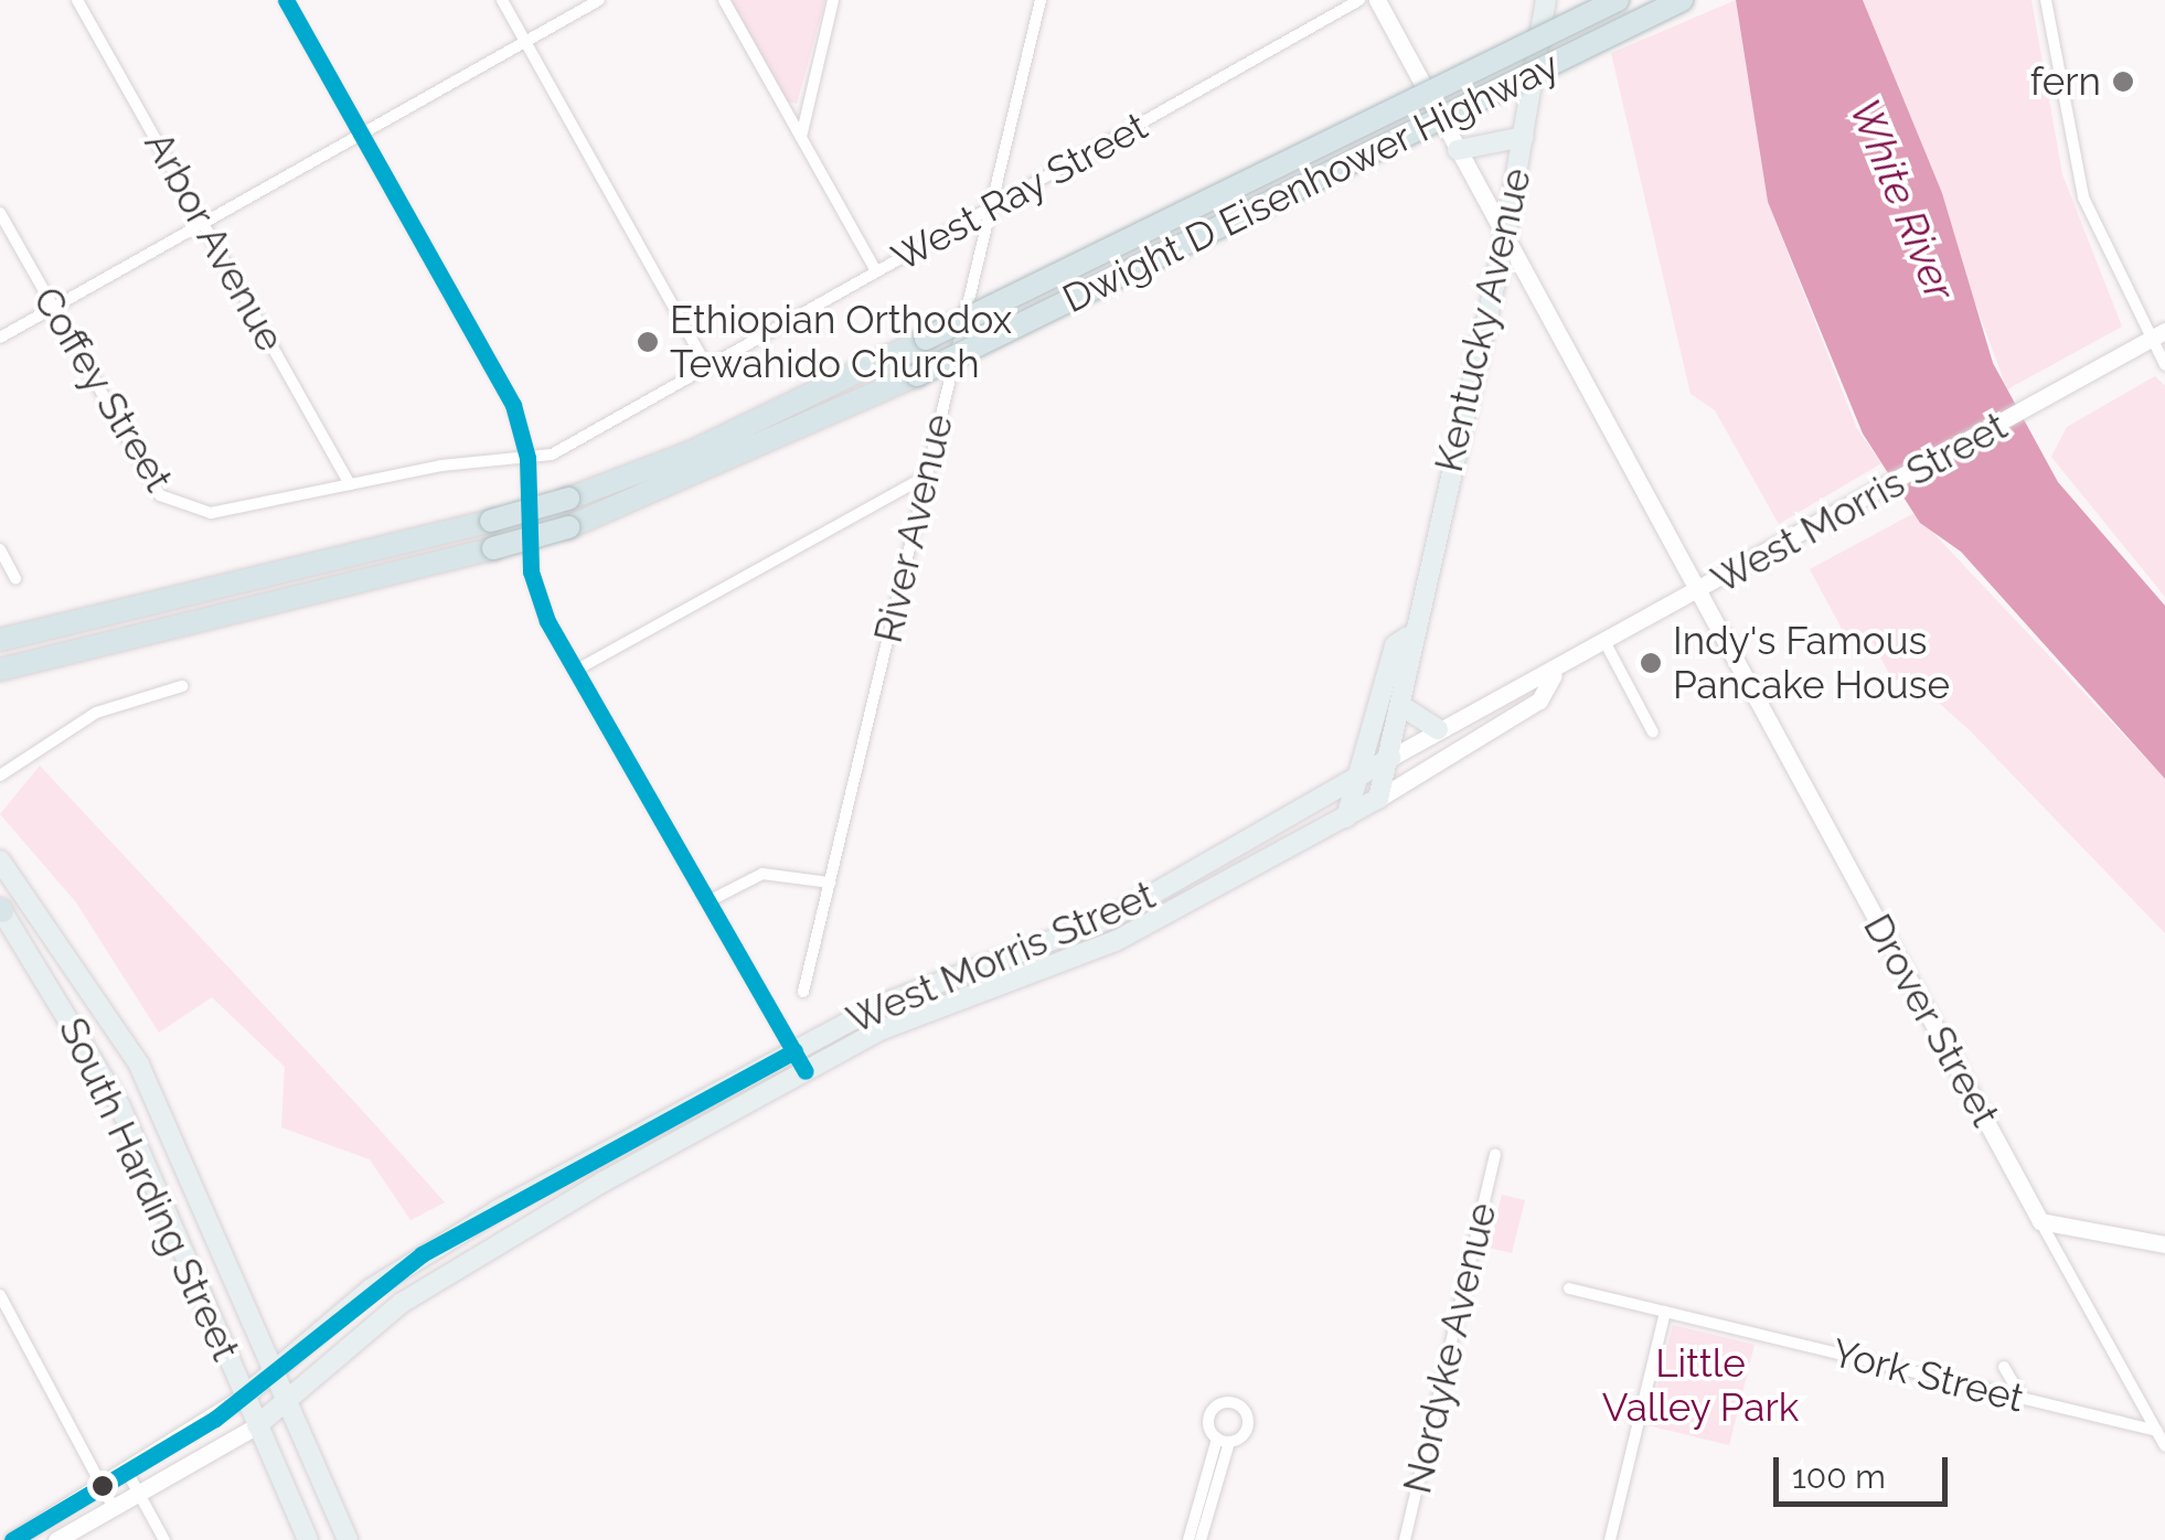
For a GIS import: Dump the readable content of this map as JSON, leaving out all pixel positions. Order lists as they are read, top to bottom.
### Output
{
  "streets": {
    "highway": ["Dwight D Eisenhower Highway"],
    "main road": [
      "Kentucky Avenue",
      "West Morris Street",
      "Drover Street",
      "South Harding Street"
    ],
    "street": [
      "West Ray Street",
      "Arbor Avenue",
      "Coffey Street",
      "River Avenue",
      "Nordyke Avenue",
      "York Street"
    ]
  },
  "crossings": [
    ["West Ray Street", "Arbor Avenue"],
    ["West Ray Street", "Coffey Street"],
    ["West Ray Street", "River Avenue"],
    ["Kentucky Avenue", "West Morris Street"],
    ["Kentucky Avenue", "Drover Street"],
    ["West Morris Street", "Drover Street"],
    ["West Morris Street", "South Harding Street"],
    ["Drover Street", "York Street"]
  ],
  "water": ["White River"],
  "parks": ["Little Valley Park"],
  "places": ["fern", "Ethiopian Orthodox Tewahido Church", "Indy's Famous Pancake House"],
  "scale_bar": "100 m"
}
